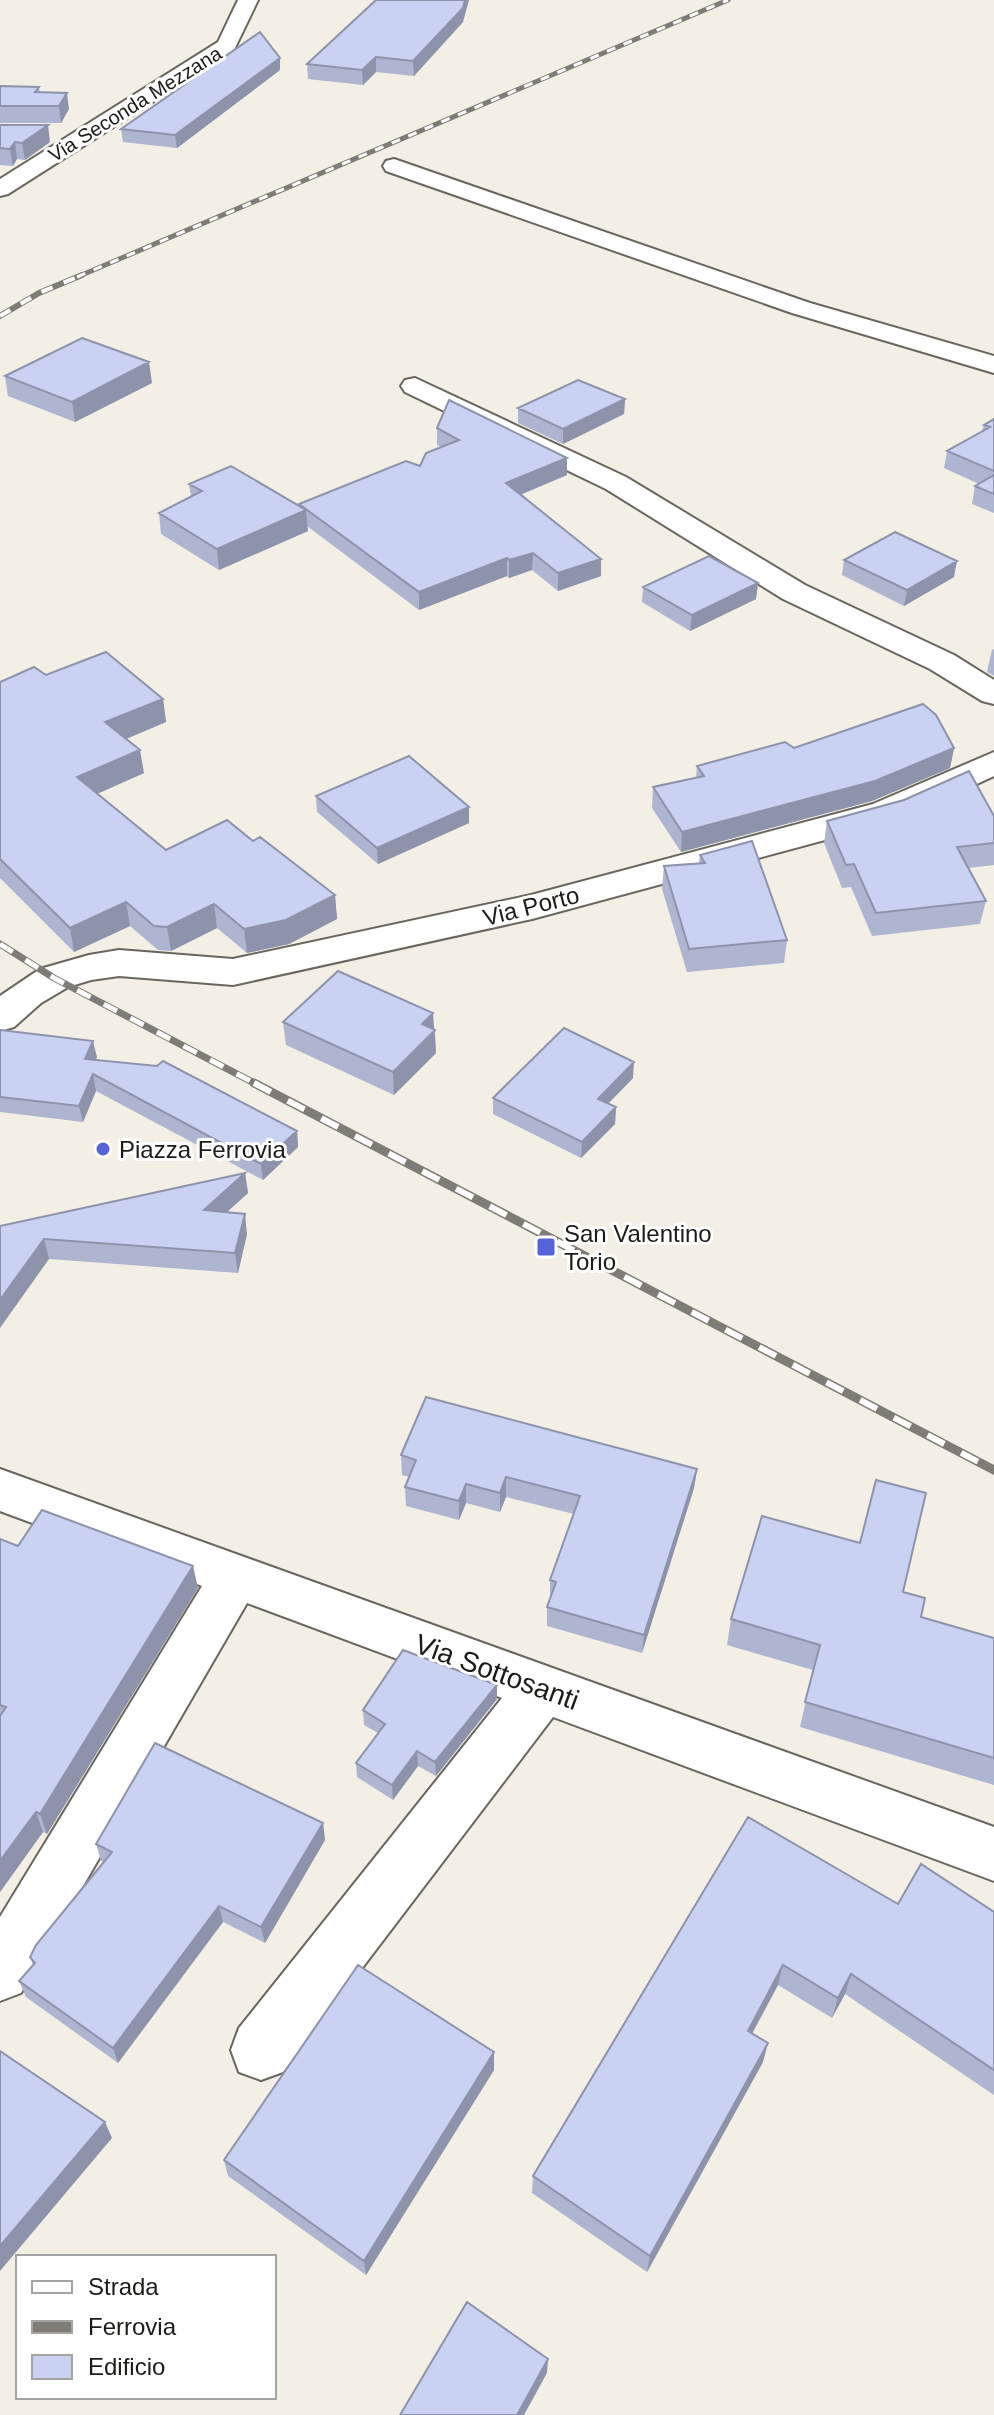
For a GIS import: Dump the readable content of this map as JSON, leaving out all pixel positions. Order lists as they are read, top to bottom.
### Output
{
  "streets": {
    "street": ["Via Seconda Mezzana", "Via Porto", "Via Sottosanti"]
  },
  "places": {
    "other": ["Piazza Ferrovia"],
    "transit": ["San Valentino Torio"]
  },
  "legend": ["Strada", "Ferrovia", "Edificio"]
}
